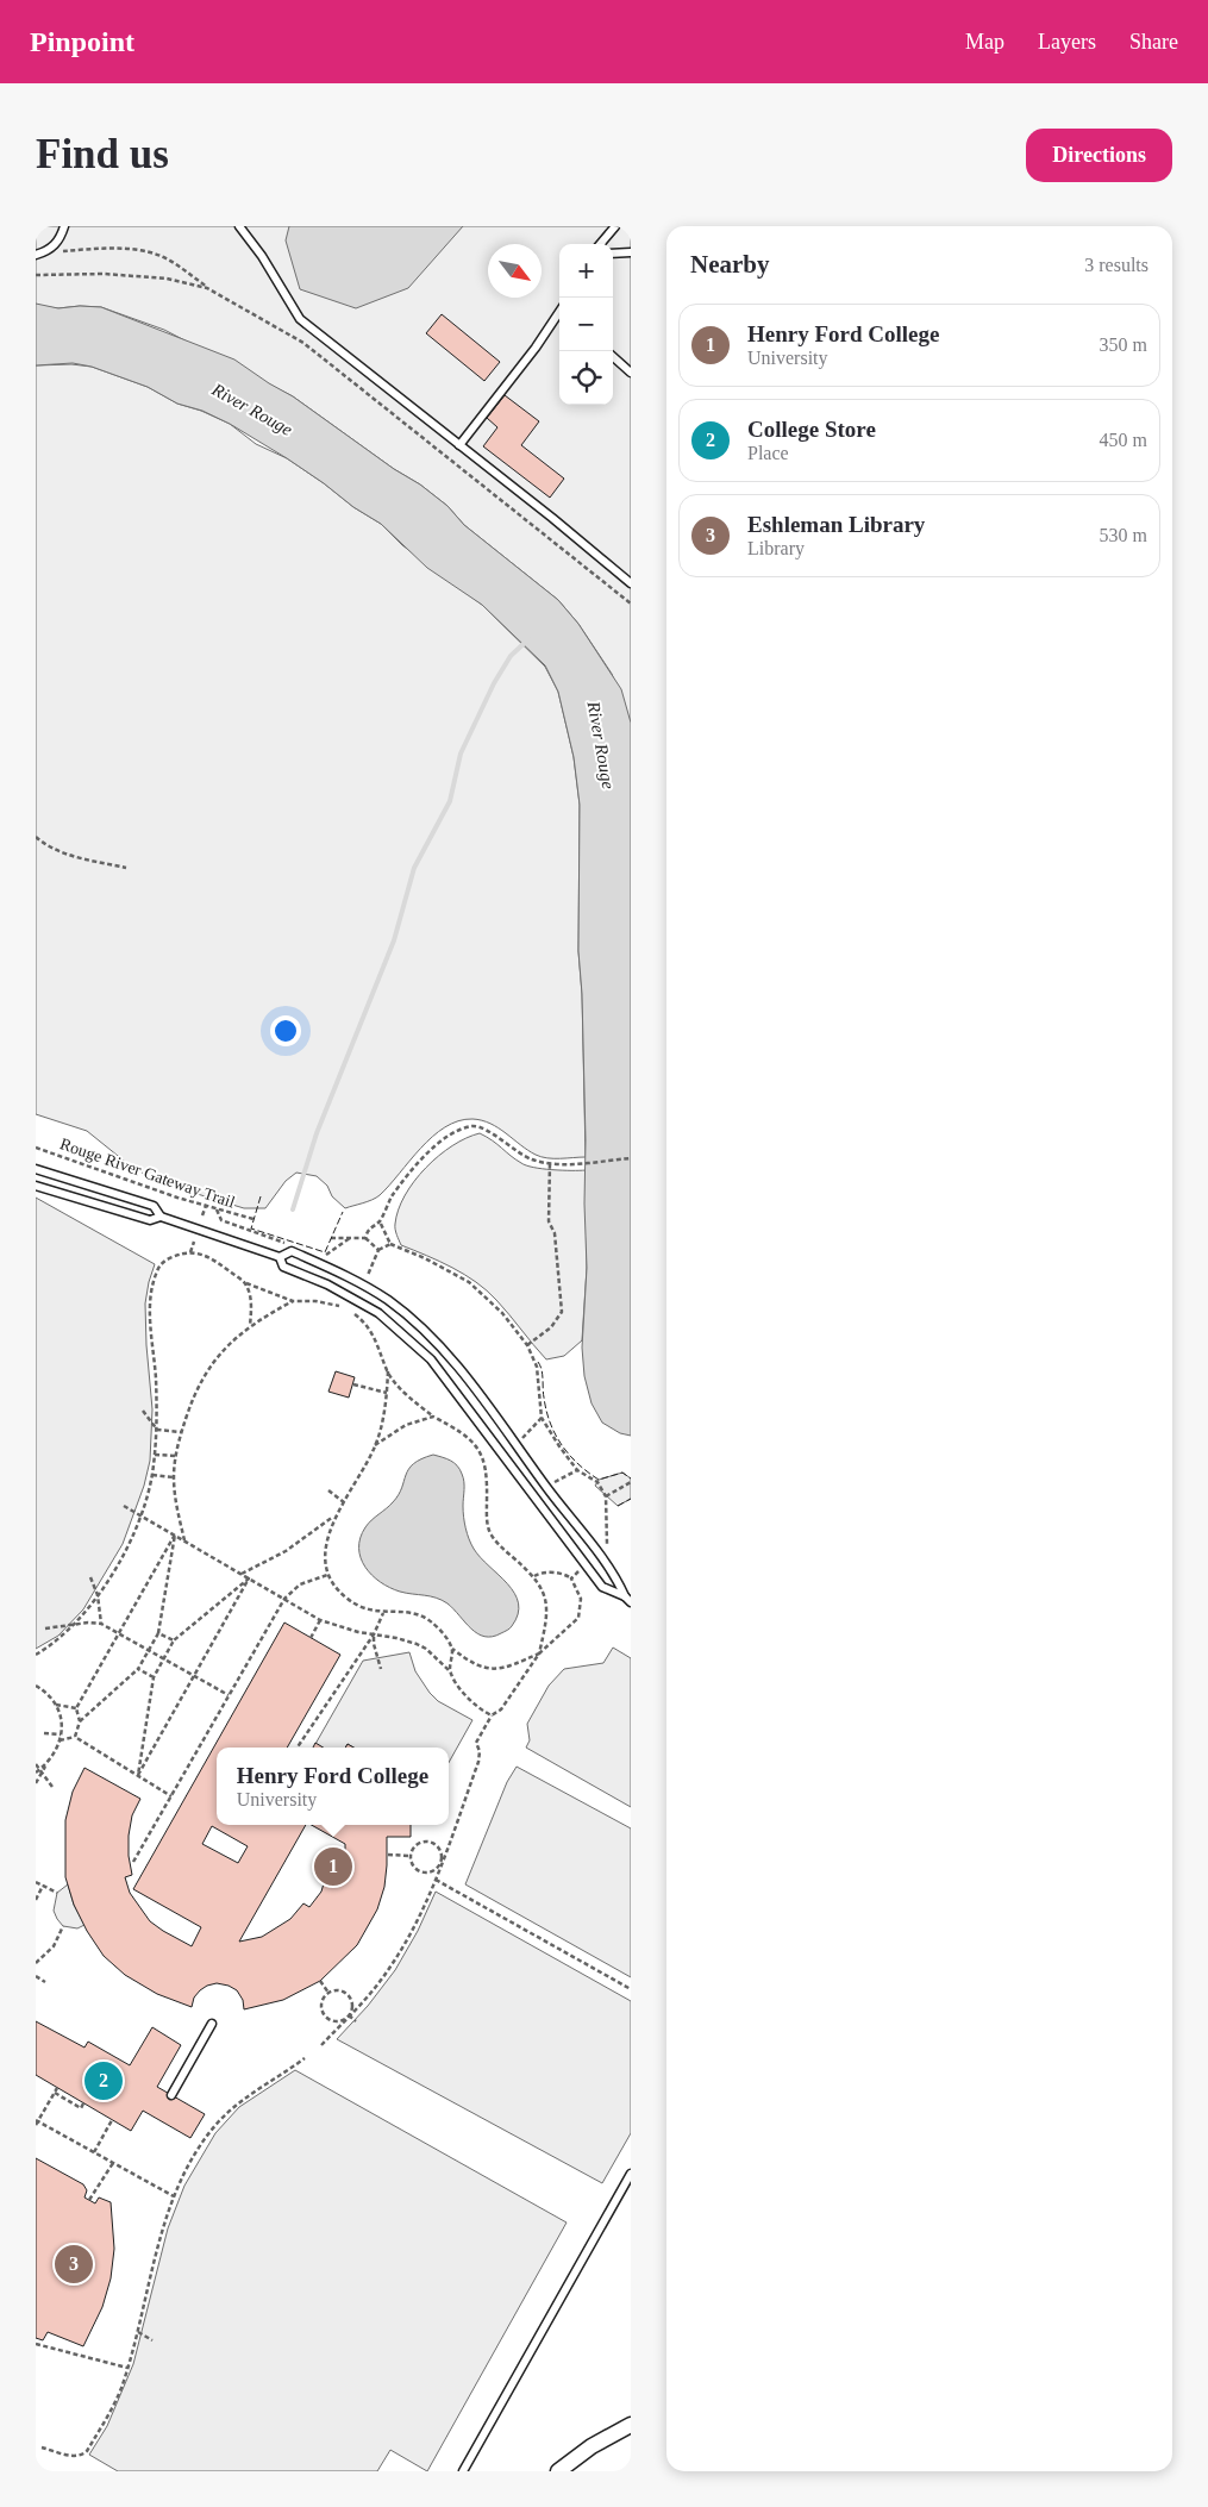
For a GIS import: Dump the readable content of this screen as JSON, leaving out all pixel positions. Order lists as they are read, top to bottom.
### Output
{
  "streets": {
    "path": ["Rouge River Gateway Trail"]
  },
  "water": ["River Rouge"],
  "north": "bottom right",
  "page": {
    "header": "Pinpoint",
    "nav": ["Map", "Layers", "Share"],
    "buttons": "Directions",
    "title": "Find us",
    "heading": ["Nearby", "3 results"],
    "map_buttons": ["+", "−"],
    "list": [
      {
        "mark": "1",
        "name": "Henry Ford College",
        "note": "University",
        "value": "350 m"
      },
      {
        "mark": "2",
        "name": "College Store",
        "note": "Place",
        "value": "450 m"
      },
      {
        "mark": "3",
        "name": "Eshleman Library",
        "note": "Library",
        "value": "530 m"
      }
    ],
    "popup": ["Henry Ford College", "University"],
    "pins": ["1", "2", "3"]
  }
}
